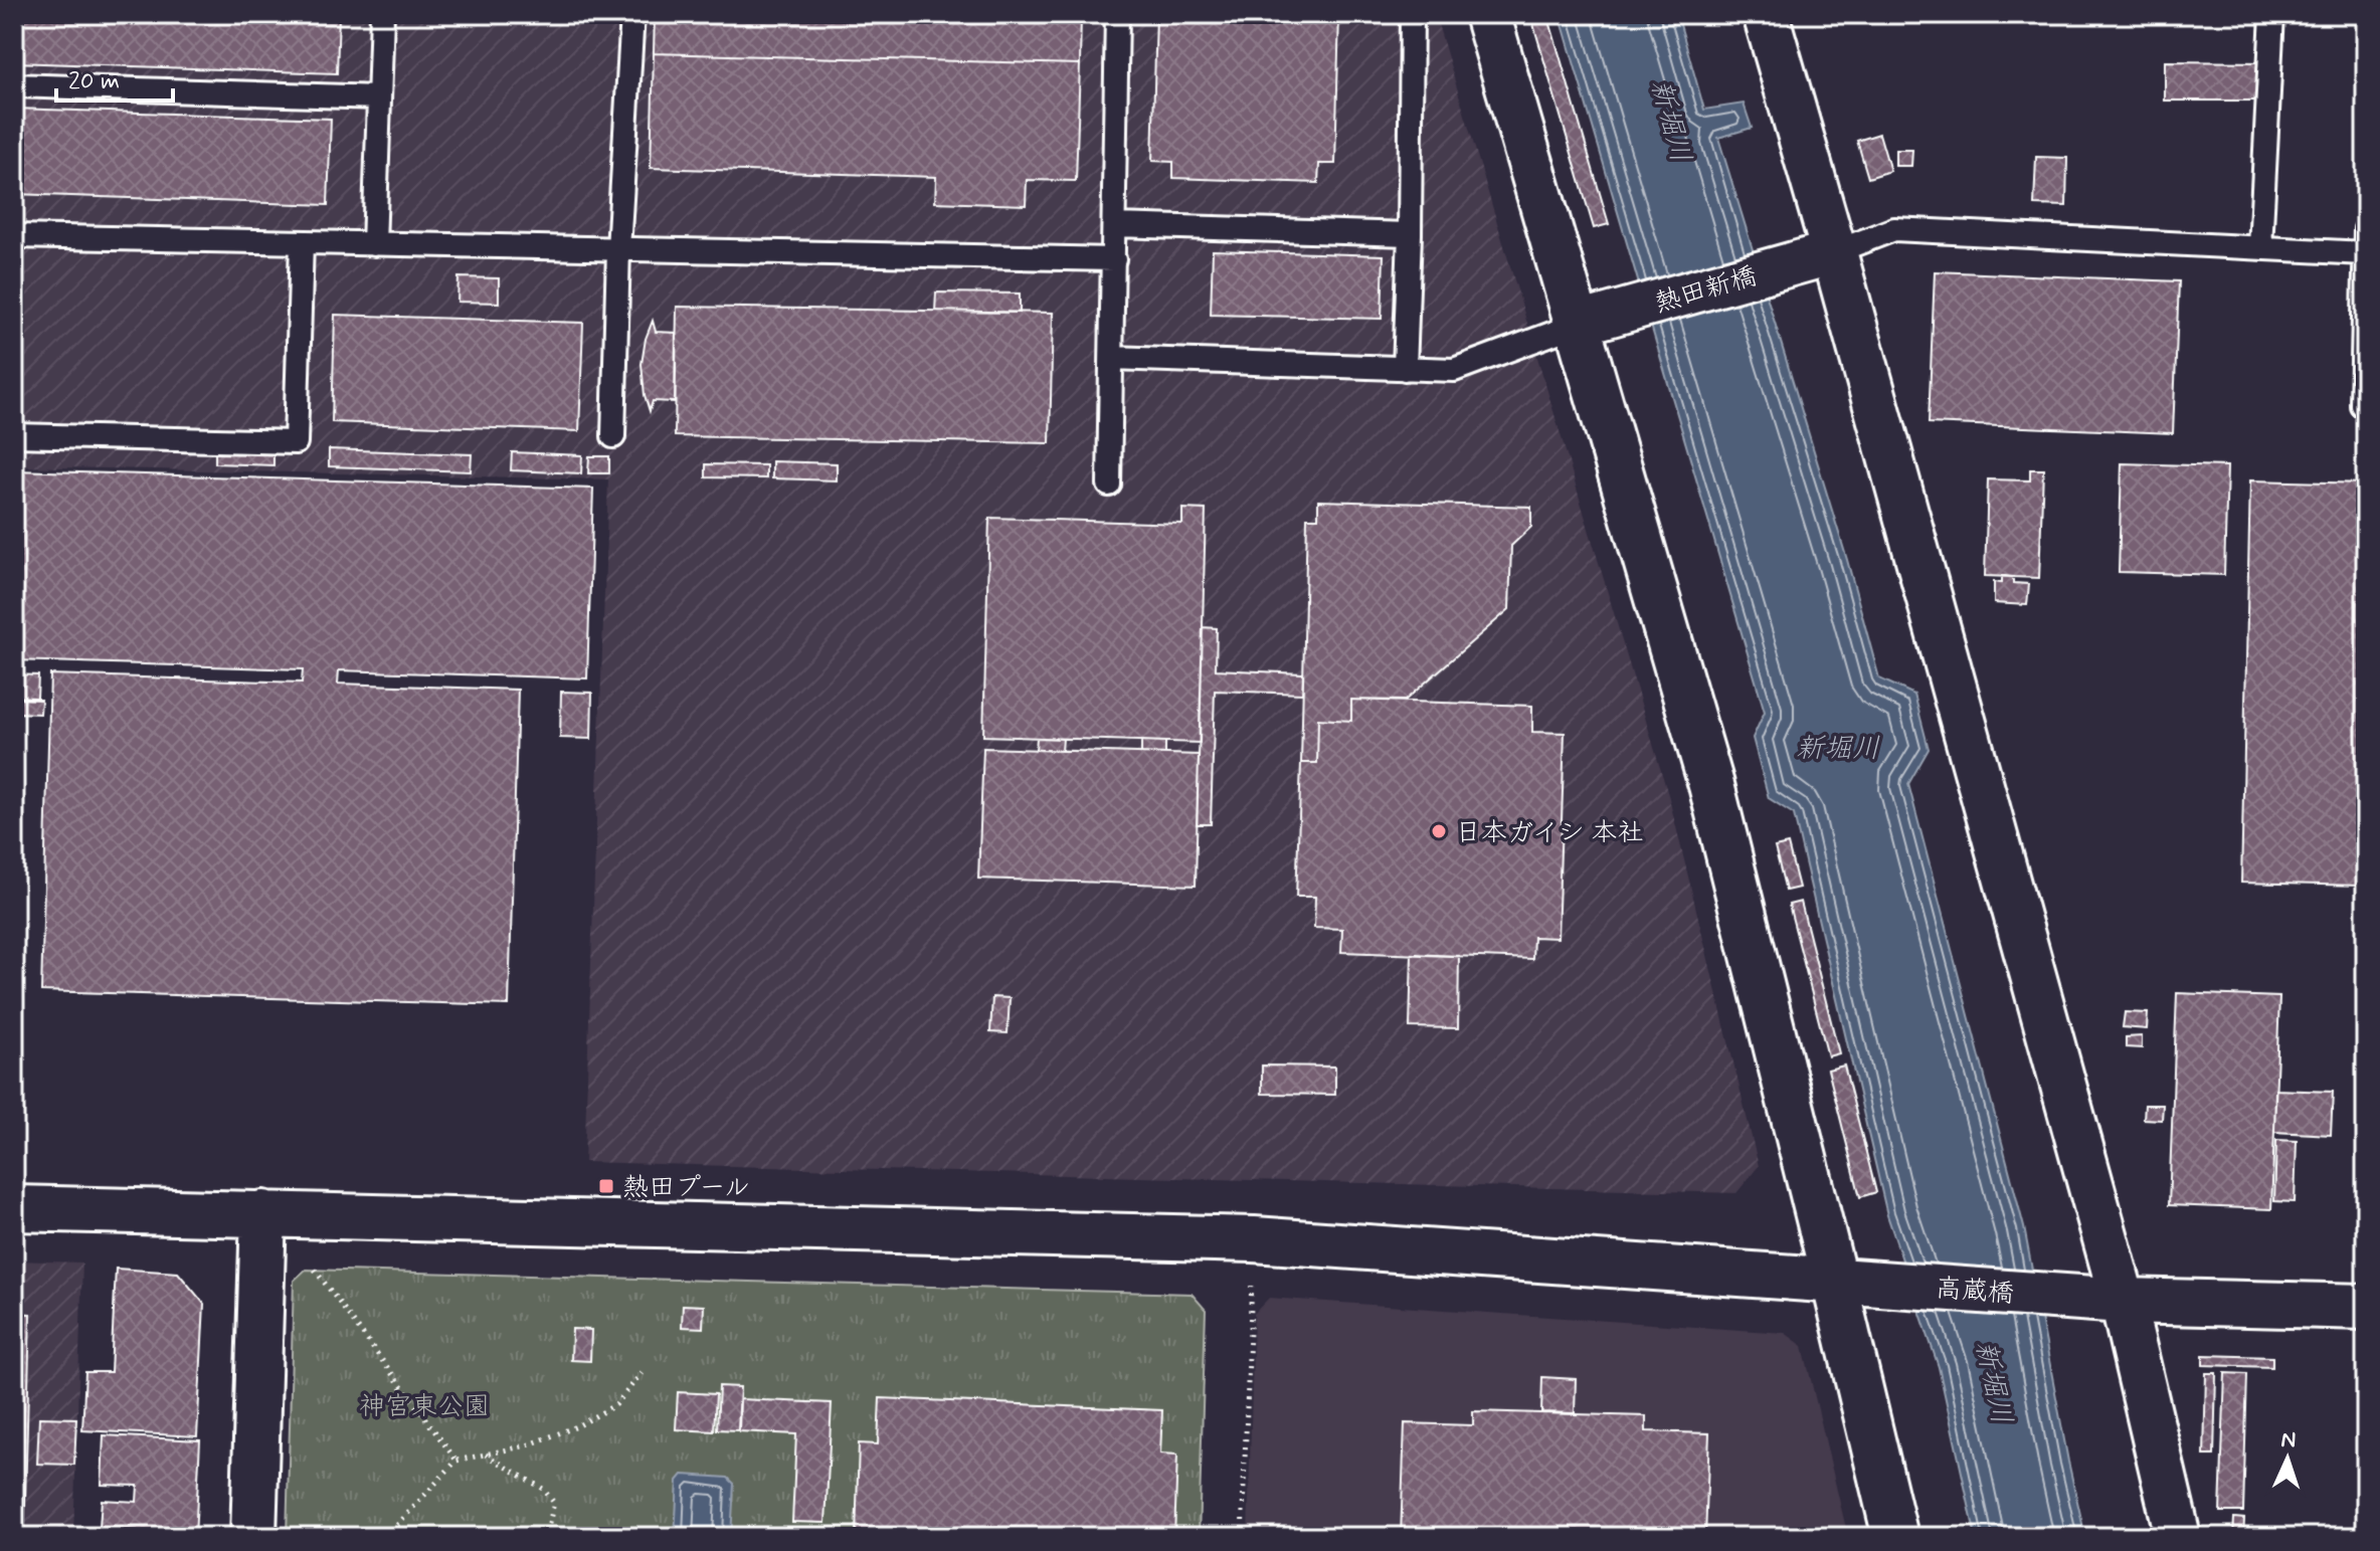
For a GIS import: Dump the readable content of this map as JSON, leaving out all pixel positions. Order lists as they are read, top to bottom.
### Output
{
  "streets": {
    "street": ["熱田新橋", "高蔵橋"]
  },
  "water": ["新堀川"],
  "parks": ["神宮東公園"],
  "places": {
    "other": ["日本ガイシ 本社"],
    "transit": ["熱田プール"]
  },
  "scale_bar": "20 m",
  "north": "top"
}
